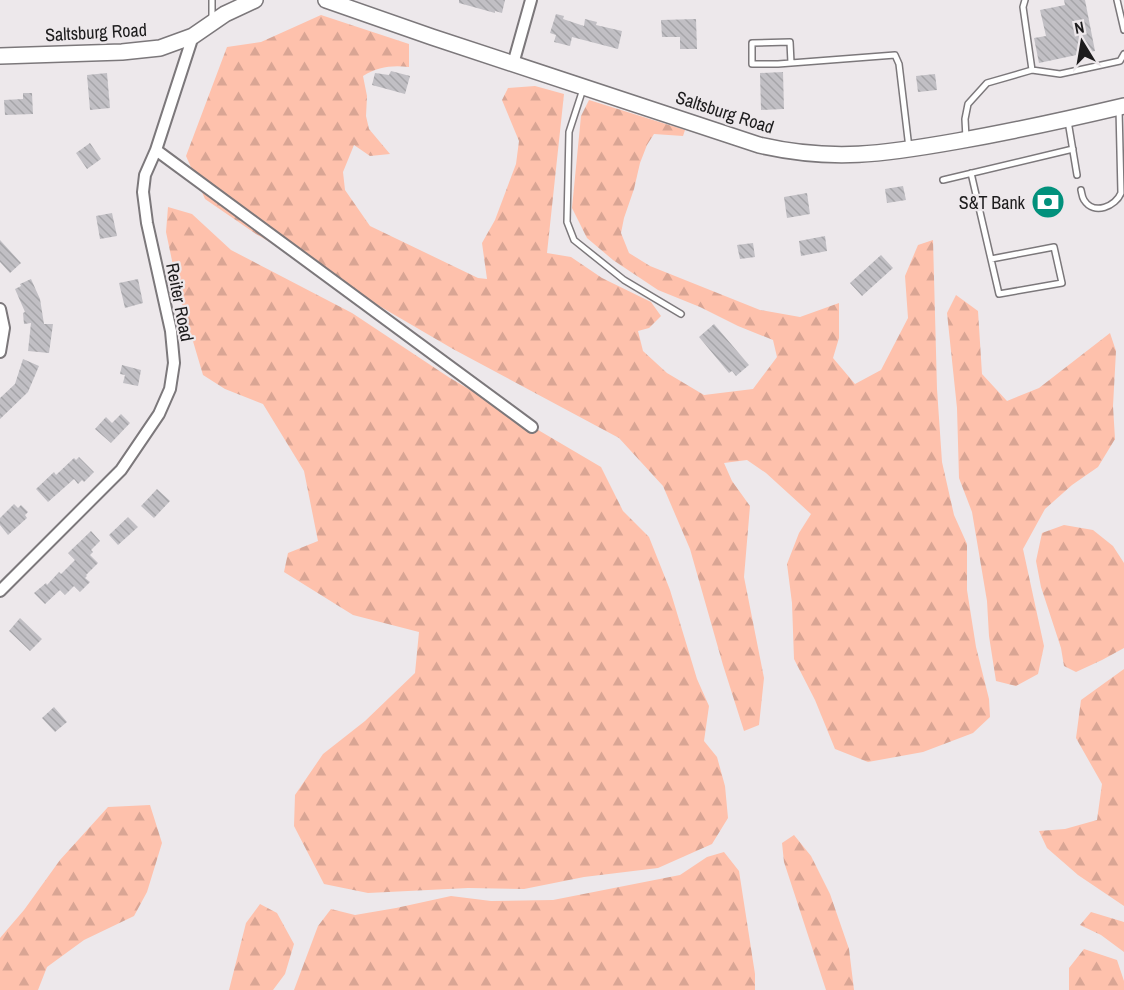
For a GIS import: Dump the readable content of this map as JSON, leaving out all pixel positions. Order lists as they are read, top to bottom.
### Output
{
  "streets": {
    "main road": ["Saltsburg Road"],
    "street": ["Reiter Road"]
  },
  "crossings": [
    ["Saltsburg Road", "Reiter Road"]
  ],
  "places": {
    "bank": ["S&T Bank"]
  },
  "north": "top"
}
